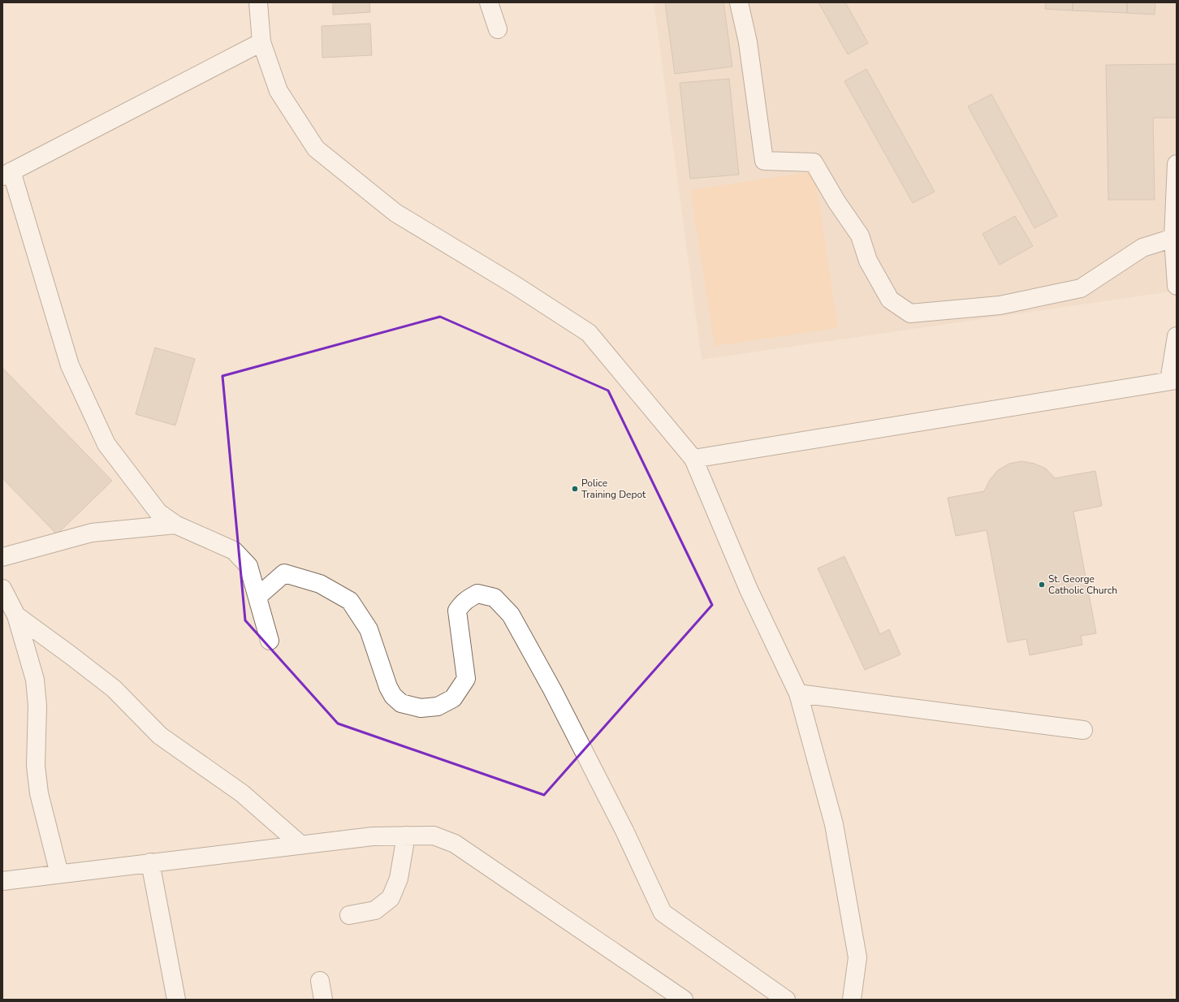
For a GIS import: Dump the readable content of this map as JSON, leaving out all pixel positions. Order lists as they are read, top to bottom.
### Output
{
  "places": ["Police Training Depot", "St. George Catholic Church"]
}
